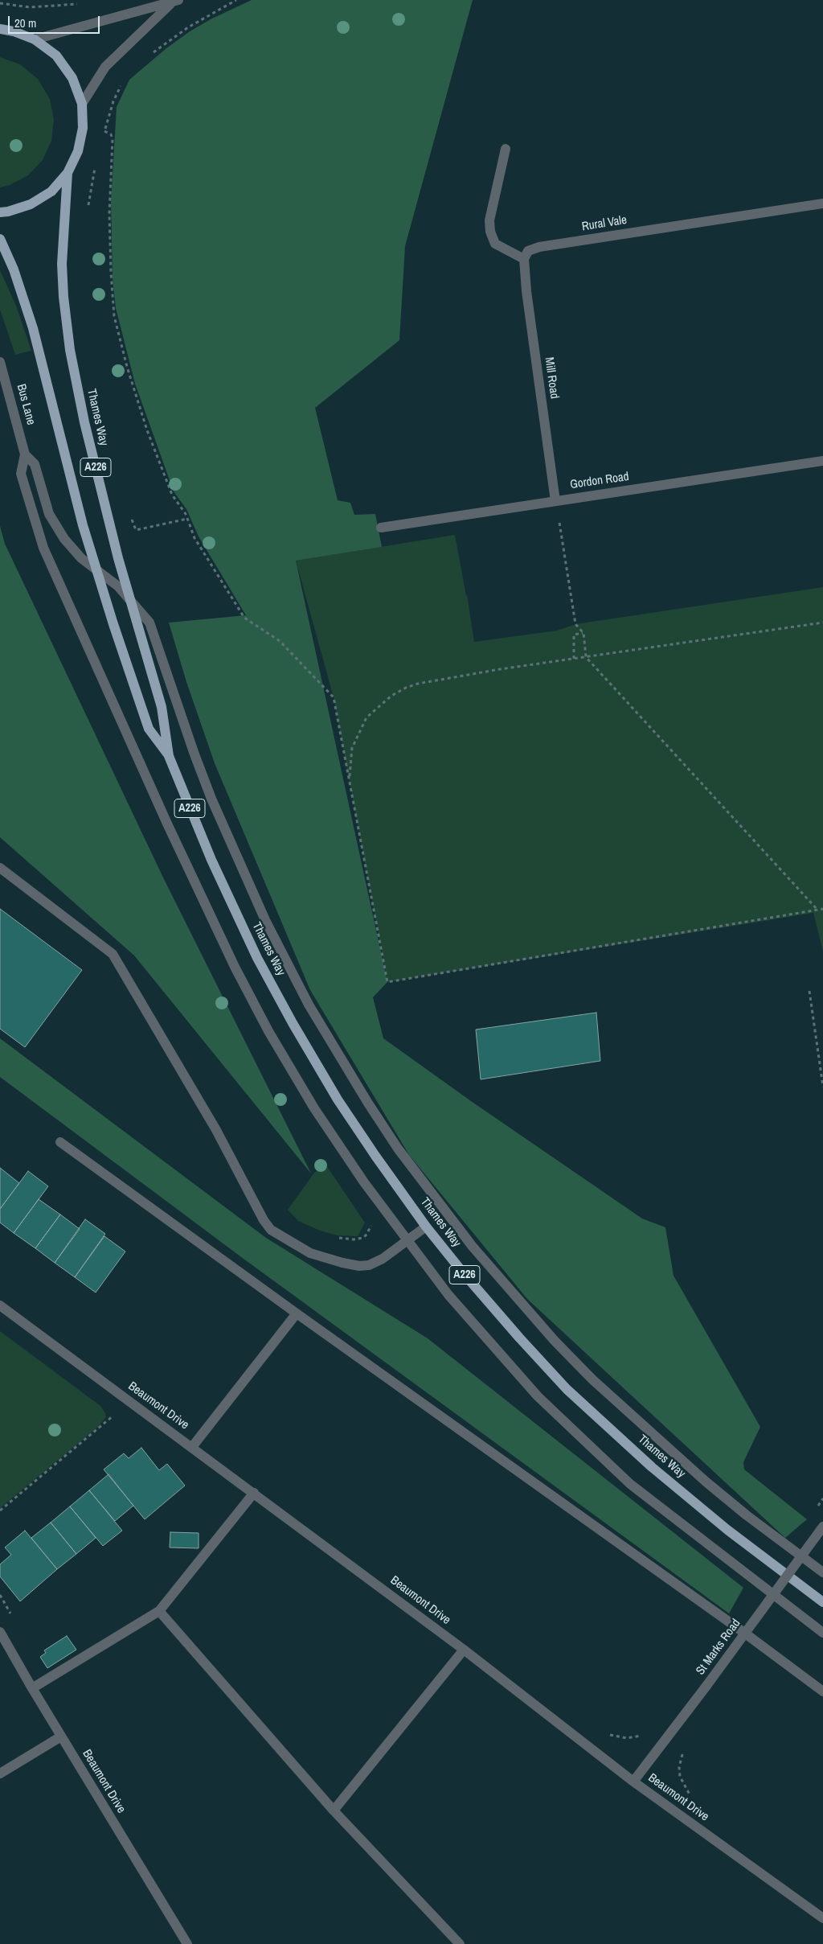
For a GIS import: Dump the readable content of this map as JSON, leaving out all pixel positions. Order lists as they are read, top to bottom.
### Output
{
  "streets": {
    "main road": ["Thames Way", "A226"],
    "street": [
      "Rural Vale",
      "Mill Road",
      "Bus Lane",
      "Gordon Road",
      "Beaumont Drive",
      "St Marks Road"
    ]
  },
  "crossings": [
    ["Rural Vale", "Mill Road"],
    ["Mill Road", "Gordon Road"],
    ["Beaumont Drive", "St Marks Road"]
  ],
  "scale_bar": "20 m"
}
